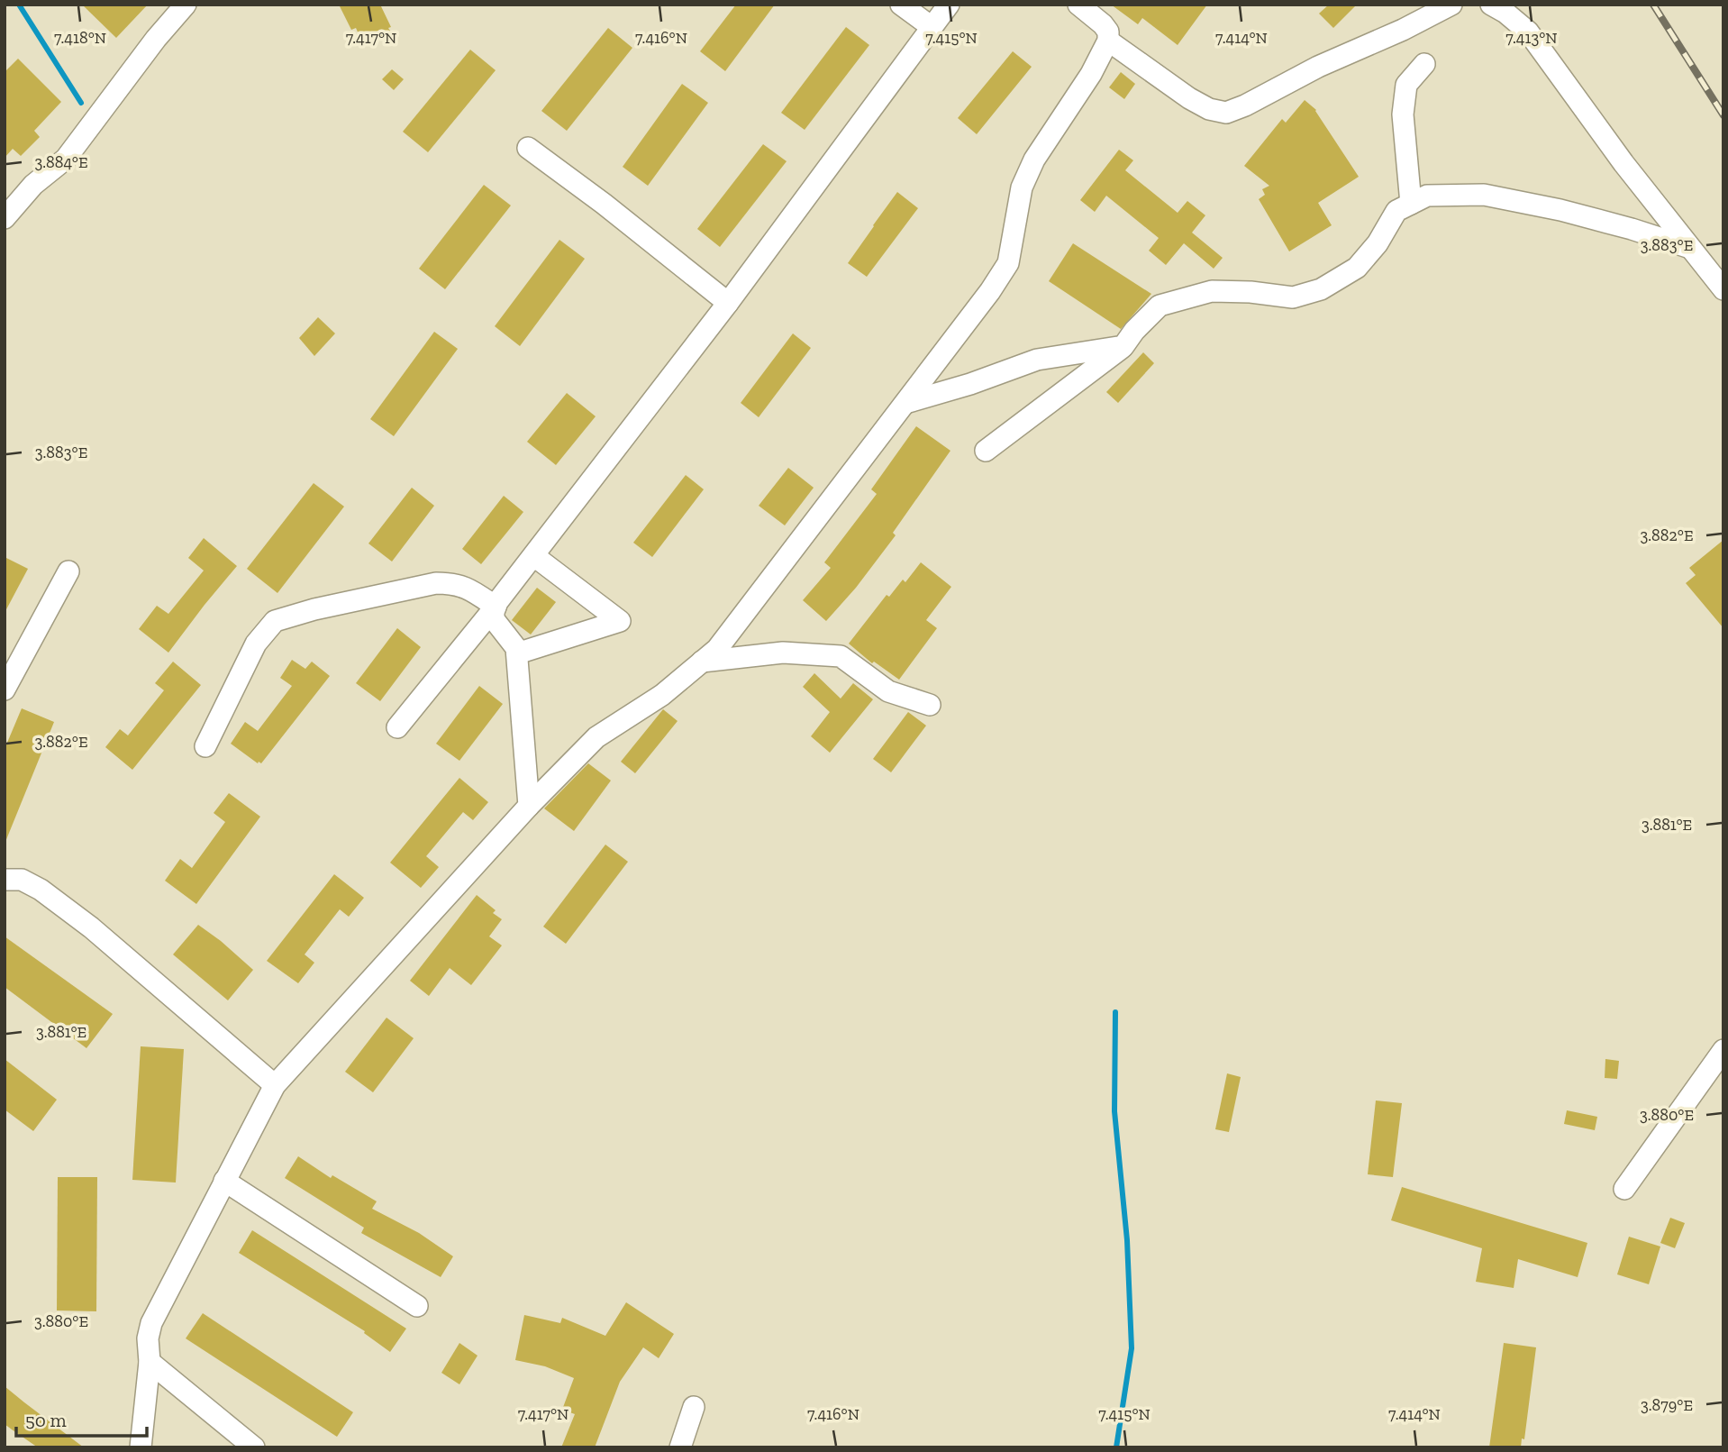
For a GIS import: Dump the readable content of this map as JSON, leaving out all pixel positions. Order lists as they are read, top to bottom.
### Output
{
  "scale_bar": "50 m",
  "coordinates": [
    "7.418°N",
    "7.417°N",
    "7.416°N",
    "7.415°N",
    "7.414°N",
    "7.413°N",
    "3.884°E",
    "3.883°E",
    "3.882°E",
    "3.881°E",
    "3.880°E",
    "3.879°E"
  ]
}
